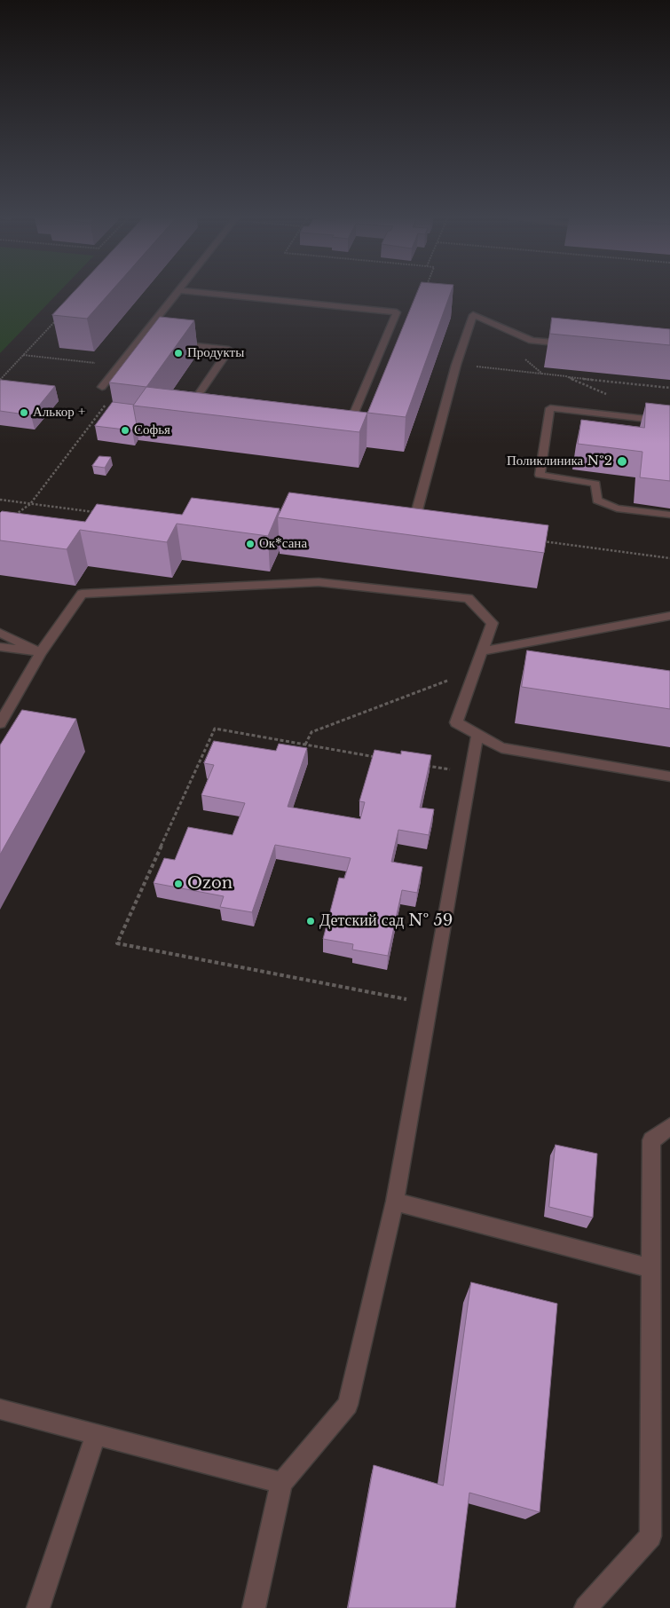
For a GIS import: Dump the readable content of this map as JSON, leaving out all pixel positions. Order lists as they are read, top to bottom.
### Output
{
  "places": [
    "Продукты",
    "Алькор +",
    "Софья",
    "Поликлиника №2",
    "Ок*сана",
    "Ozon",
    "Детский сад № 59"
  ]
}
